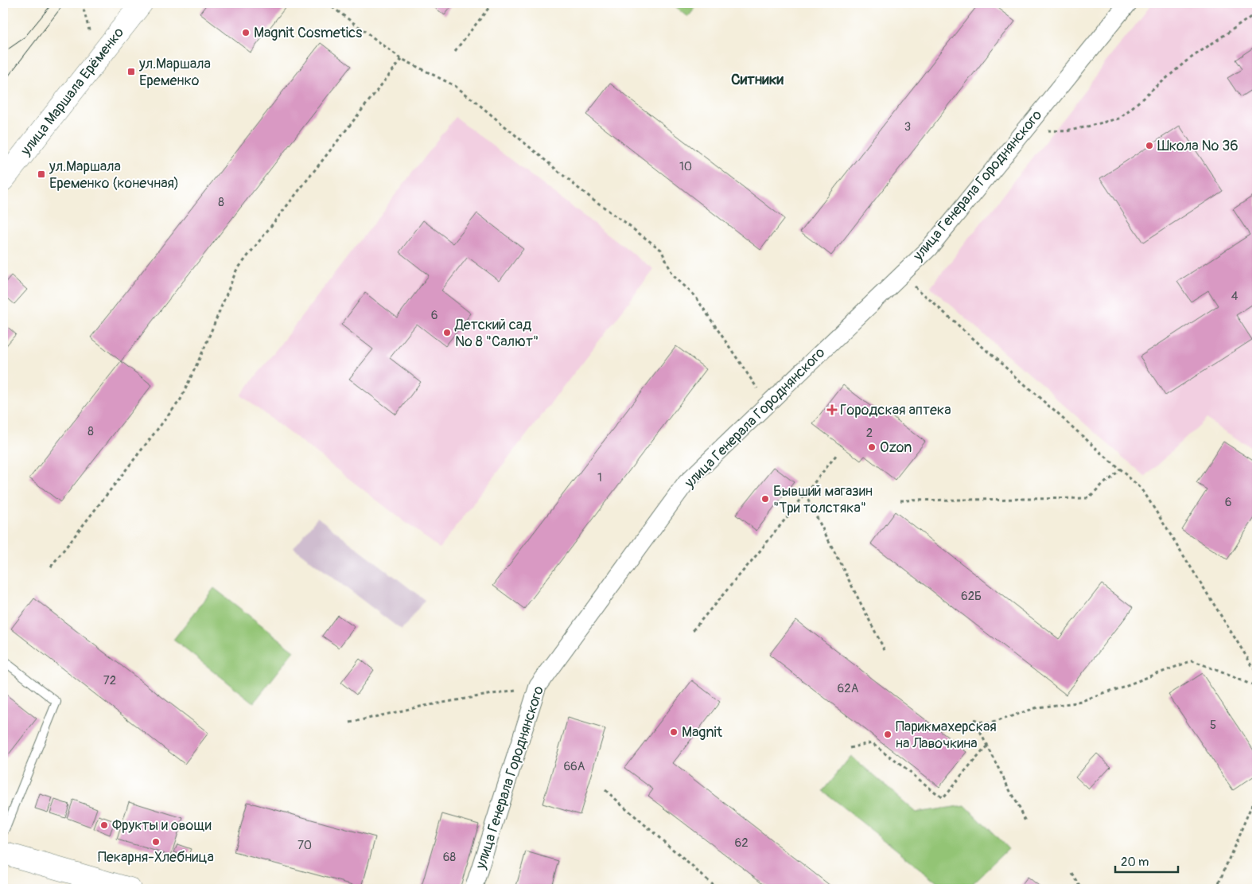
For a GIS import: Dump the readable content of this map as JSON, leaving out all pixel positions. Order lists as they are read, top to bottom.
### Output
{
  "streets": {
    "main road": ["улица Маршала Ерёменко"],
    "street": ["улица Генерала Городнянского"]
  },
  "districts": ["Ситники"],
  "places": {
    "other": [
      "Magnit Cosmetics",
      "Школа № 36",
      "Детский сад № 8 \"Салют\"",
      "Ozon",
      "Бывший магазин \"Три толстяка\"",
      "Magnit",
      "Парикмахерская на Лавочкина",
      "Фрукты и овощи",
      "Пекарня-Хлебница"
    ],
    "transit": ["ул.Маршала Еременко", "ул.Маршала Еременко (конечная)"],
    "health": ["Городская аптека"]
  },
  "house_numbers": [
    "3",
    "10",
    "8",
    "4",
    "6",
    "8",
    "2",
    "1",
    "6",
    "62Б",
    "72",
    "62А",
    "5",
    "66А",
    "62",
    "70",
    "68"
  ],
  "scale_bar": "20 m"
}
